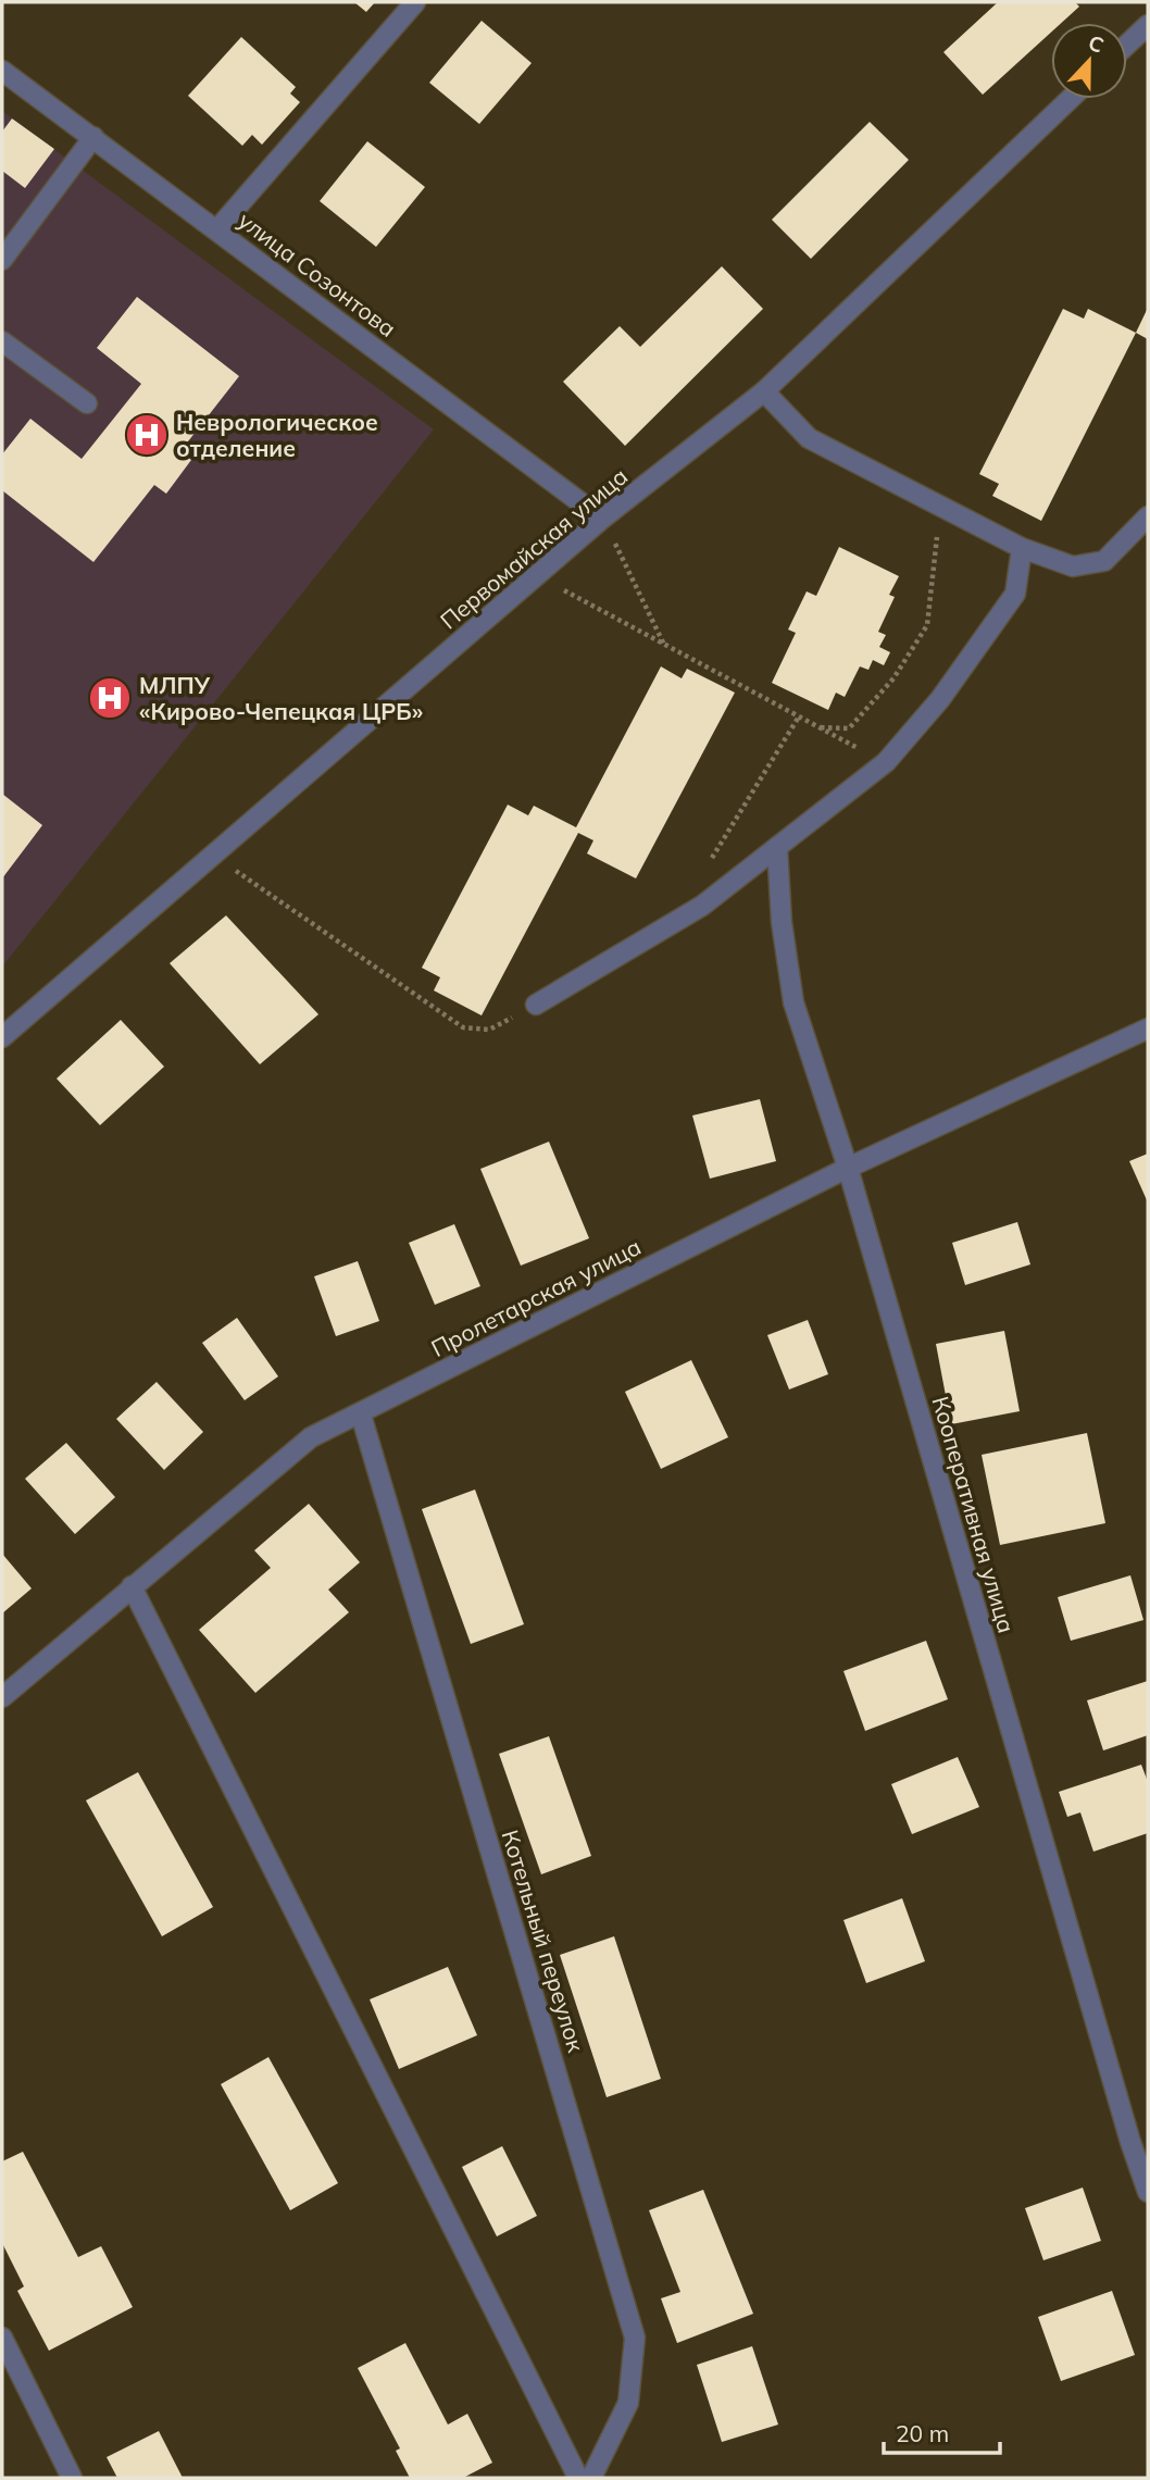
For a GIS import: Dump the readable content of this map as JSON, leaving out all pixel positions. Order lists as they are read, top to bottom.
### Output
{
  "streets": {
    "street": [
      "улица Созонтова",
      "Первомайская улица",
      "Пролетарская улица",
      "Кооперативная улица",
      "Котельный переулок"
    ]
  },
  "crossings": [
    ["улица Созонтова", "Первомайская улица"],
    ["Пролетарская улица", "Кооперативная улица"],
    ["Пролетарская улица", "Котельный переулок"]
  ],
  "places": {
    "hospital": ["Неврологическое отделение", "МЛПУ «Кирово-Чепецкая ЦРБ»"]
  },
  "scale_bar": "20 m",
  "north": "top"
}
